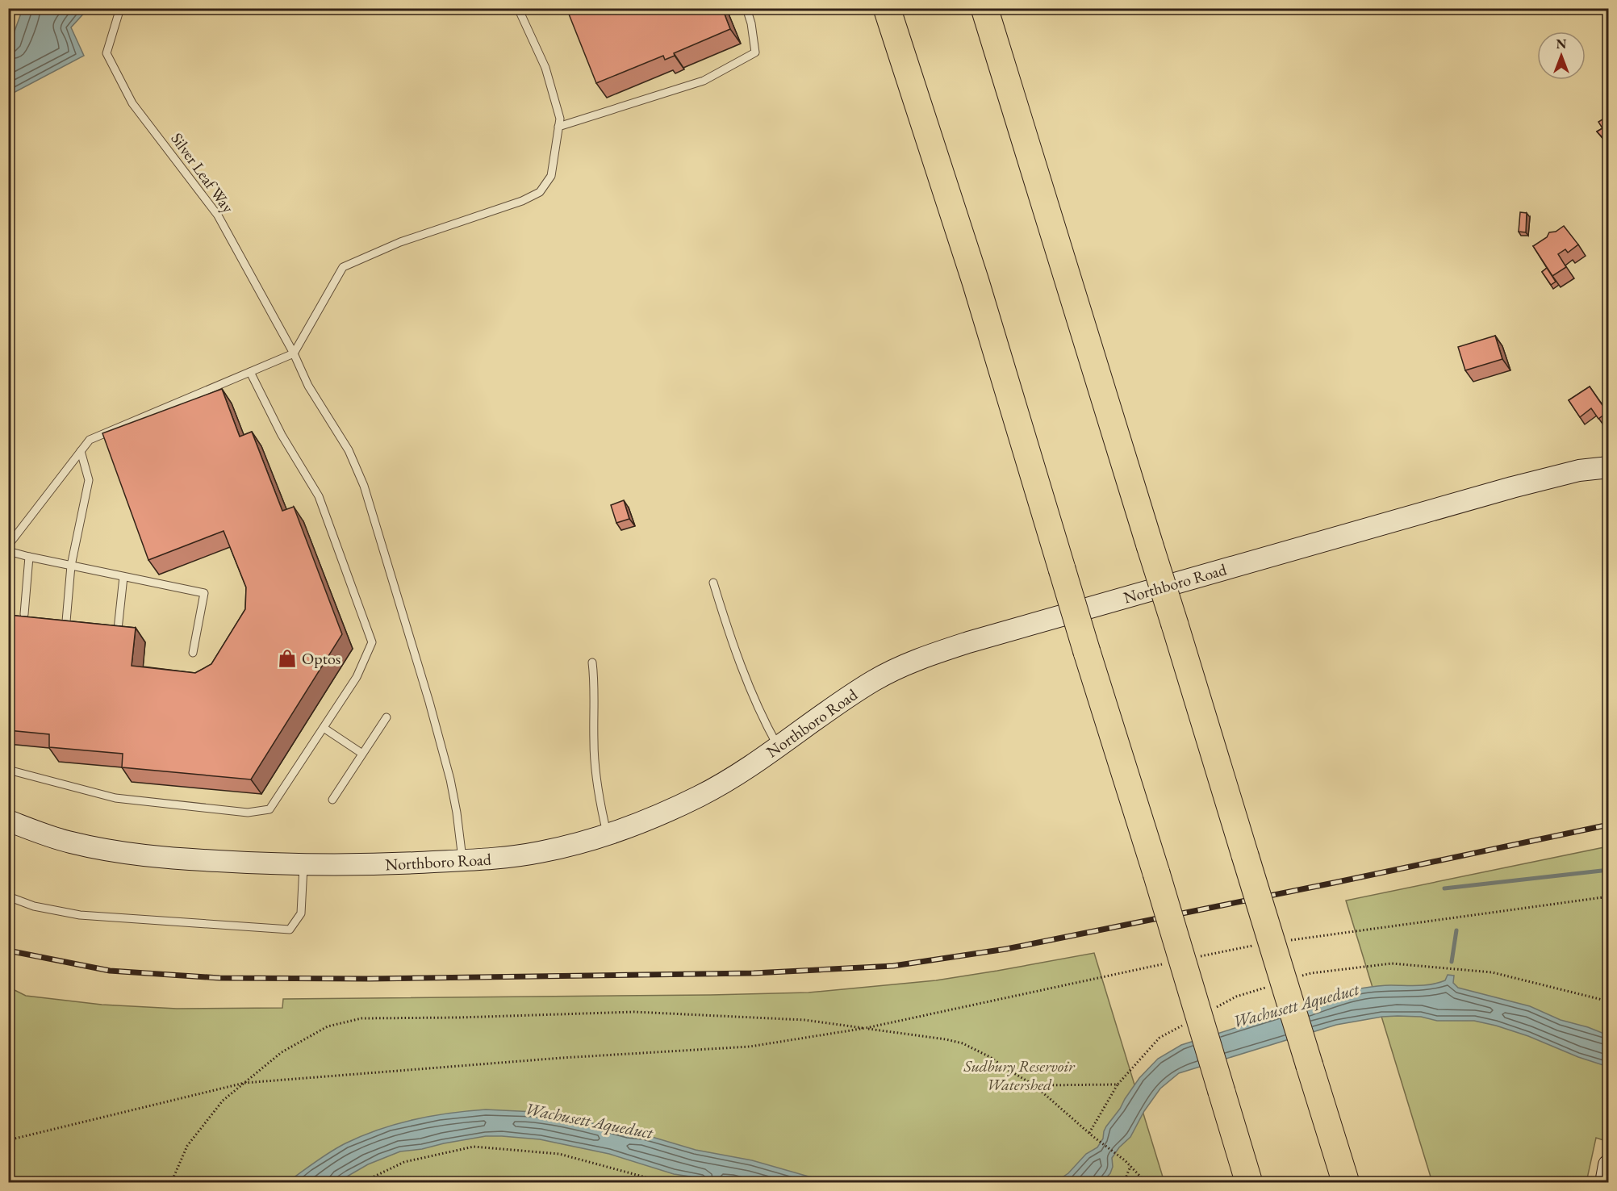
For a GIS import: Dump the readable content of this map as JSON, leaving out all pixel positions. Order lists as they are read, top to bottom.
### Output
{
  "streets": {
    "main road": ["Northboro Road"],
    "lane": ["Silver Leaf Way"]
  },
  "crossings": [
    ["Silver Leaf Way", "Northboro Road"]
  ],
  "water": ["Wachusett Aqueduct"],
  "parks": ["Sudbury Reservoir Watershed"],
  "places": {
    "shop": ["Optos"]
  },
  "north": "top"
}
